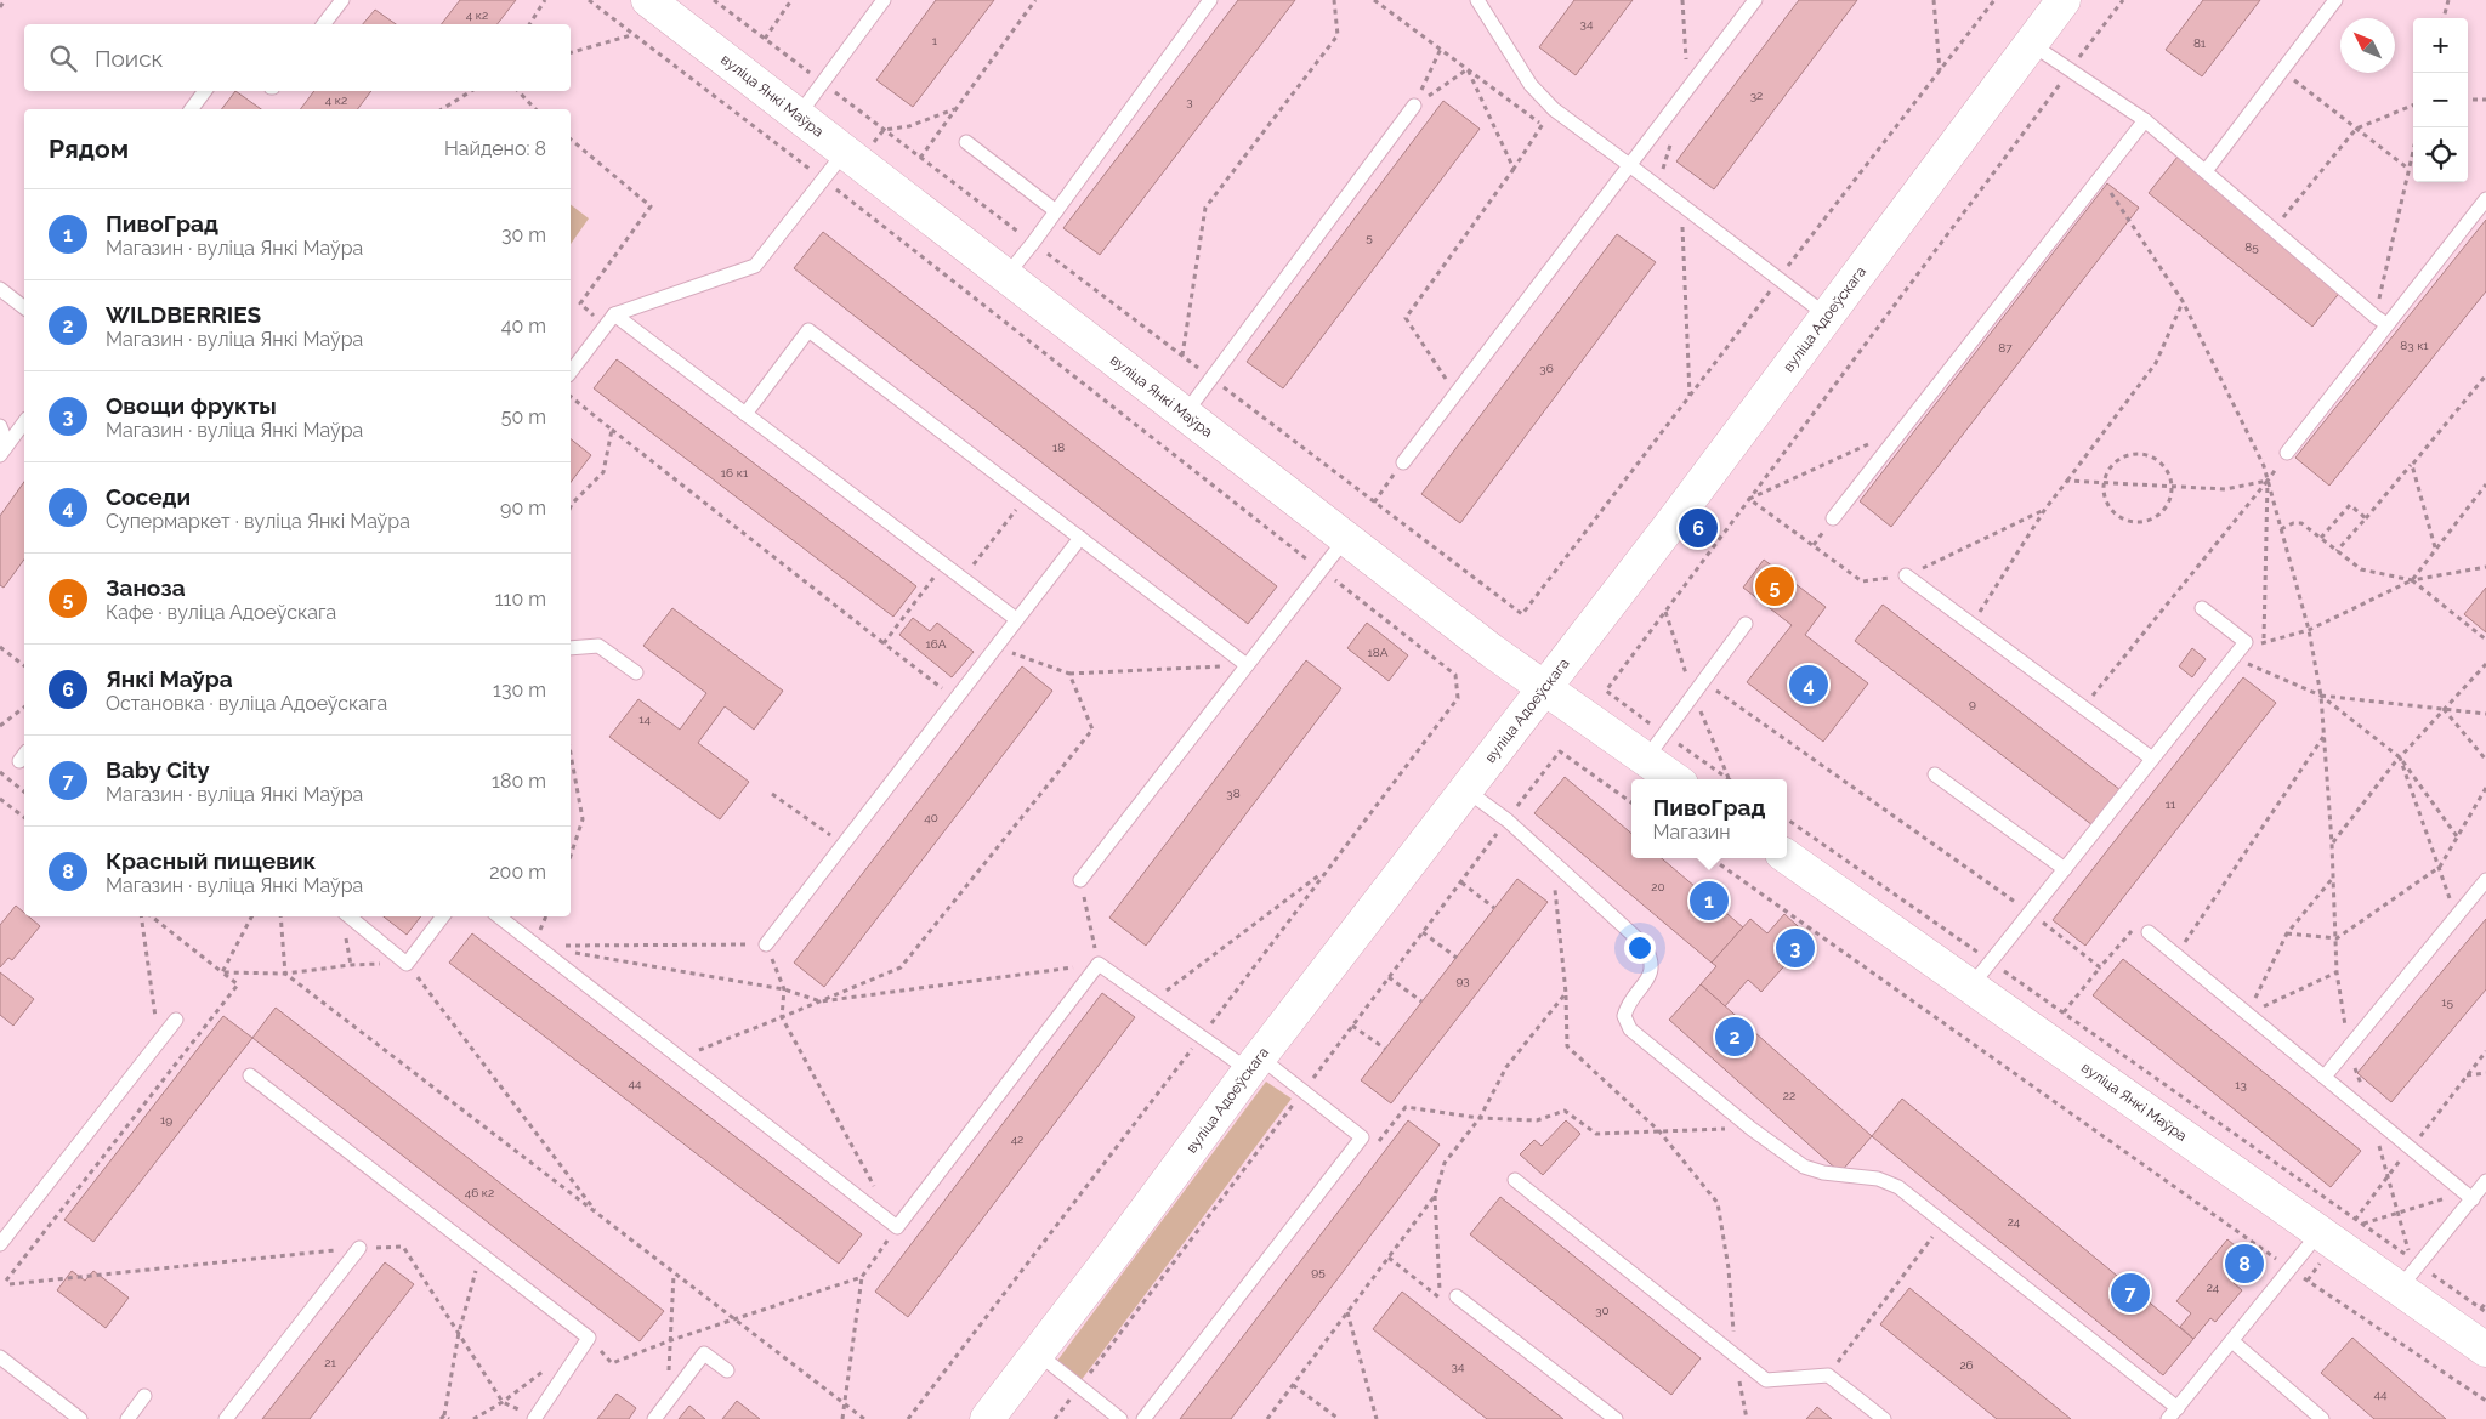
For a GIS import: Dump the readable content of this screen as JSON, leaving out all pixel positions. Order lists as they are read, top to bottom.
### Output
{
  "streets": {
    "street": ["вуліца Янкі Маўра", "вуліца Адоеўскага"]
  },
  "crossings": [
    ["вуліца Янкі Маўра", "вуліца Адоеўскага"]
  ],
  "house_numbers": [
    "4 к2",
    "34",
    "1",
    "81",
    "32",
    "4 к2",
    "3",
    "5",
    "85",
    "83 к1",
    "87",
    "36",
    "18",
    "16 к1",
    "16А",
    "18А",
    "9",
    "14",
    "38",
    "11",
    "40",
    "20",
    "93",
    "15",
    "44",
    "13",
    "22",
    "19",
    "42",
    "46 к2",
    "24",
    "95",
    "24",
    "30",
    "21",
    "26",
    "34",
    "44"
  ],
  "north": "top left",
  "page": {
    "map_buttons": ["+", "−"],
    "search": "Поиск",
    "heading": ["Рядом", "Найдено: 8"],
    "list": [
      {
        "mark": "1",
        "name": "ПивоГрад",
        "note": "Магазин · вуліца Янкі Маўра",
        "value": "30 m"
      },
      {
        "mark": "2",
        "name": "WILDBERRIES",
        "note": "Магазин · вуліца Янкі Маўра",
        "value": "40 m"
      },
      {
        "mark": "3",
        "name": "Овощи фрукты",
        "note": "Магазин · вуліца Янкі Маўра",
        "value": "50 m"
      },
      {
        "mark": "4",
        "name": "Соседи",
        "note": "Супермаркет · вуліца Янкі Маўра",
        "value": "90 m"
      },
      {
        "mark": "5",
        "name": "Заноза",
        "note": "Кафе · вуліца Адоеўскага",
        "value": "110 m"
      },
      {
        "mark": "6",
        "name": "Янкі Маўра",
        "note": "Остановка · вуліца Адоеўскага",
        "value": "130 m"
      },
      {
        "mark": "7",
        "name": "Baby City",
        "note": "Магазин · вуліца Янкі Маўра",
        "value": "180 m"
      },
      {
        "mark": "8",
        "name": "Красный пищевик",
        "note": "Магазин · вуліца Янкі Маўра",
        "value": "200 m"
      }
    ],
    "pins": [
      "6",
      "5",
      "4",
      "1",
      "3",
      "2",
      "8",
      "7"
    ],
    "popup": ["ПивоГрад", "Магазин"]
  }
}
